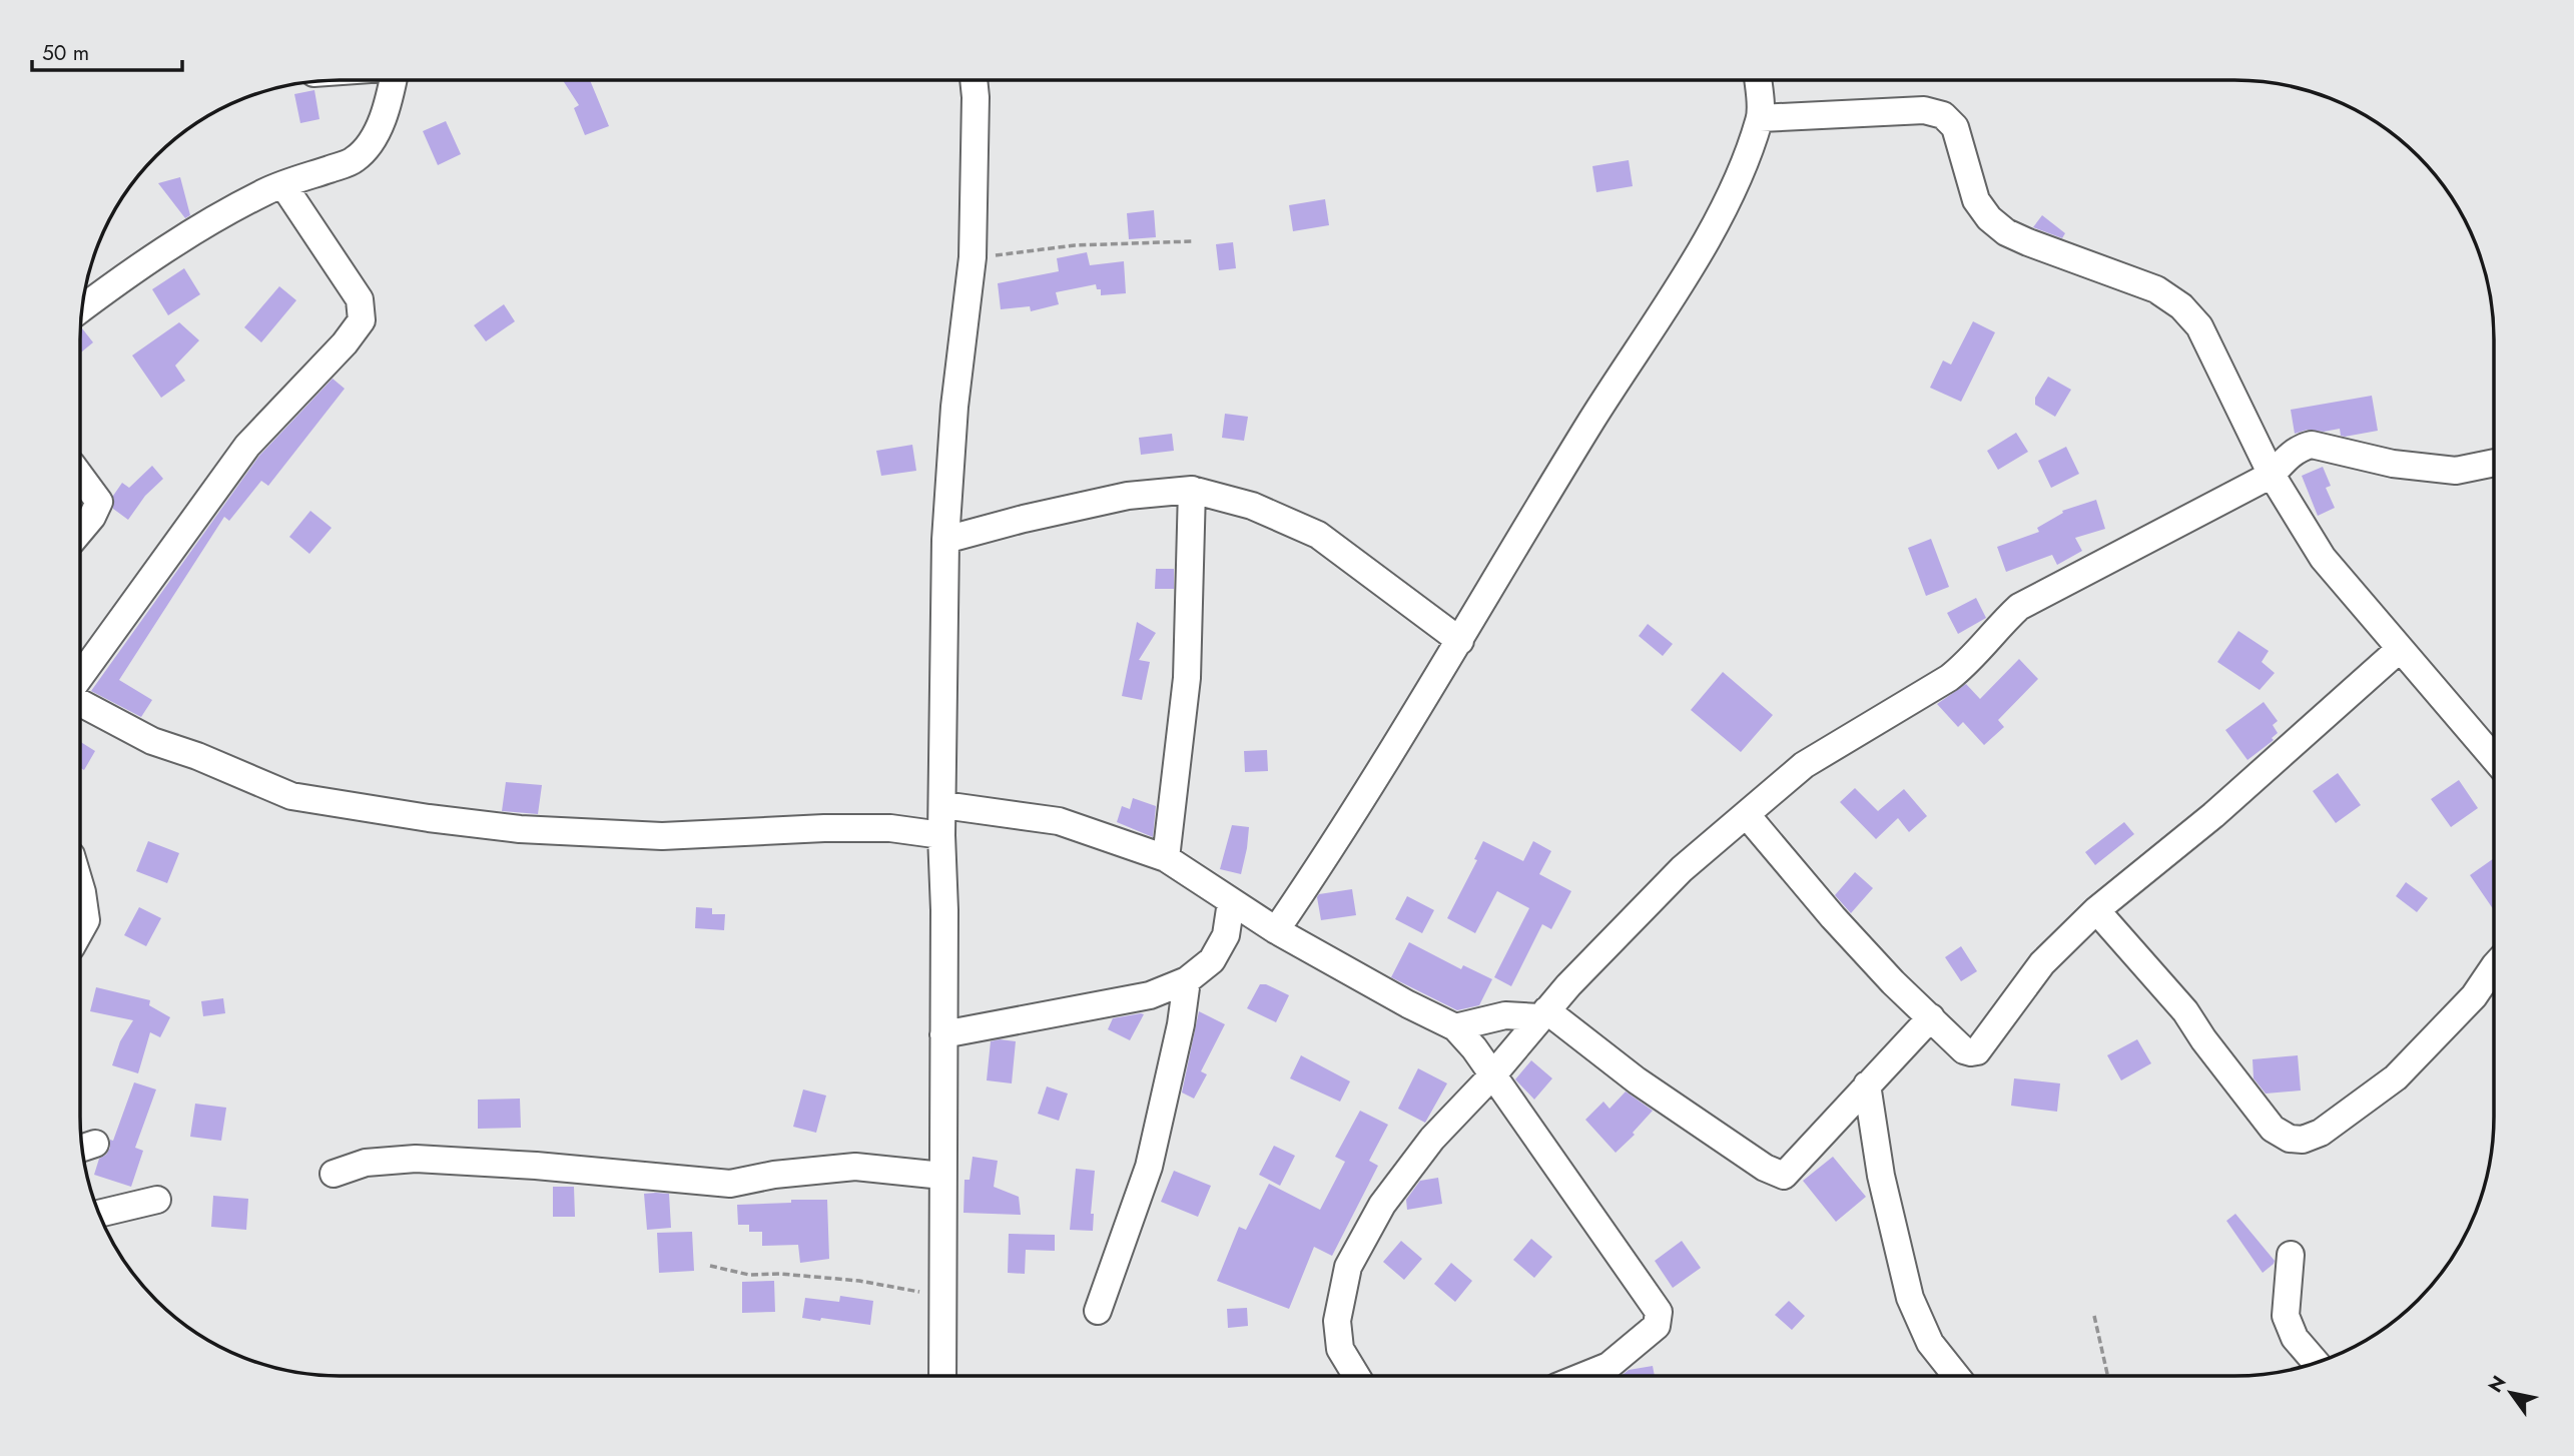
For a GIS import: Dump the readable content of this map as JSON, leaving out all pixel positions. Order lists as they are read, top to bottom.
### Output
{
  "scale_bar": "50 m",
  "north": "top left"
}
